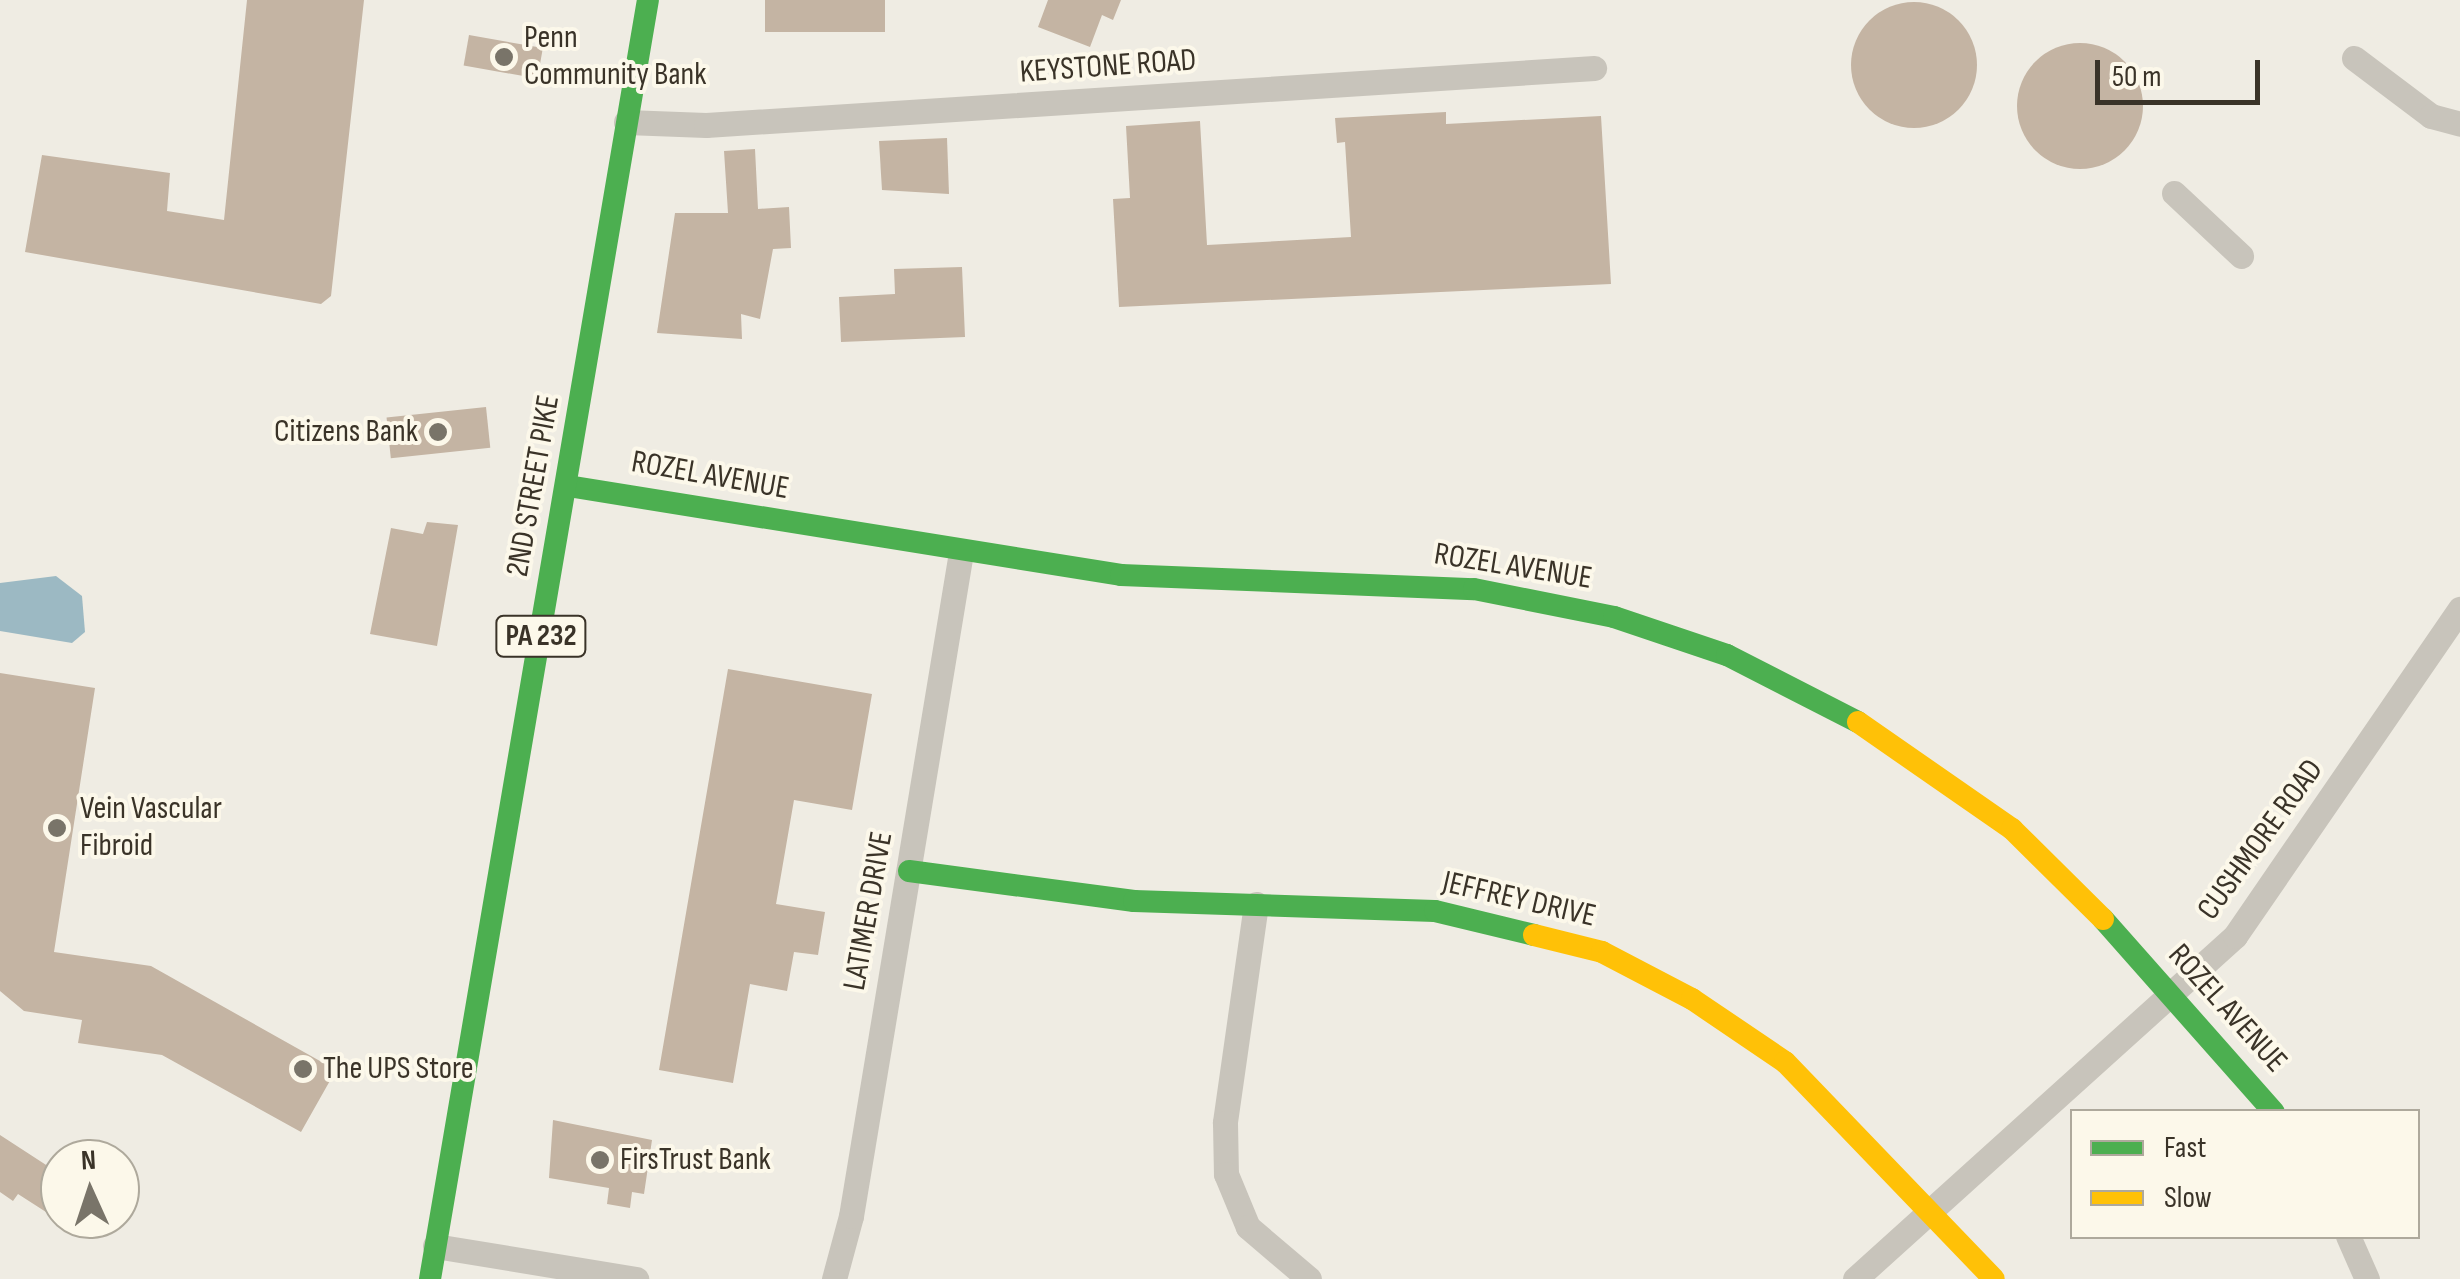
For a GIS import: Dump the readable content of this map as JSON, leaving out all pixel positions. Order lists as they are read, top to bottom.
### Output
{
  "streets": {
    "street": [
      "KEYSTONE ROAD",
      "ROZEL AVENUE",
      "2ND STREET PIKE",
      "PA 232",
      "CUSHMORE ROAD",
      "JEFFREY DRIVE",
      "LATIMER DRIVE"
    ]
  },
  "crossings": [
    ["KEYSTONE ROAD", "2ND STREET PIKE"],
    ["ROZEL AVENUE", "2ND STREET PIKE"],
    ["ROZEL AVENUE", "CUSHMORE ROAD"],
    ["ROZEL AVENUE", "LATIMER DRIVE"],
    ["CUSHMORE ROAD", "JEFFREY DRIVE"],
    ["JEFFREY DRIVE", "LATIMER DRIVE"]
  ],
  "places": [
    "Penn Community Bank",
    "Citizens Bank",
    "Vein Vascular Fibroid",
    "The UPS Store",
    "FirsTrust Bank"
  ],
  "legend": ["Fast", "Slow"],
  "scale_bar": "50 m",
  "north": "top"
}
